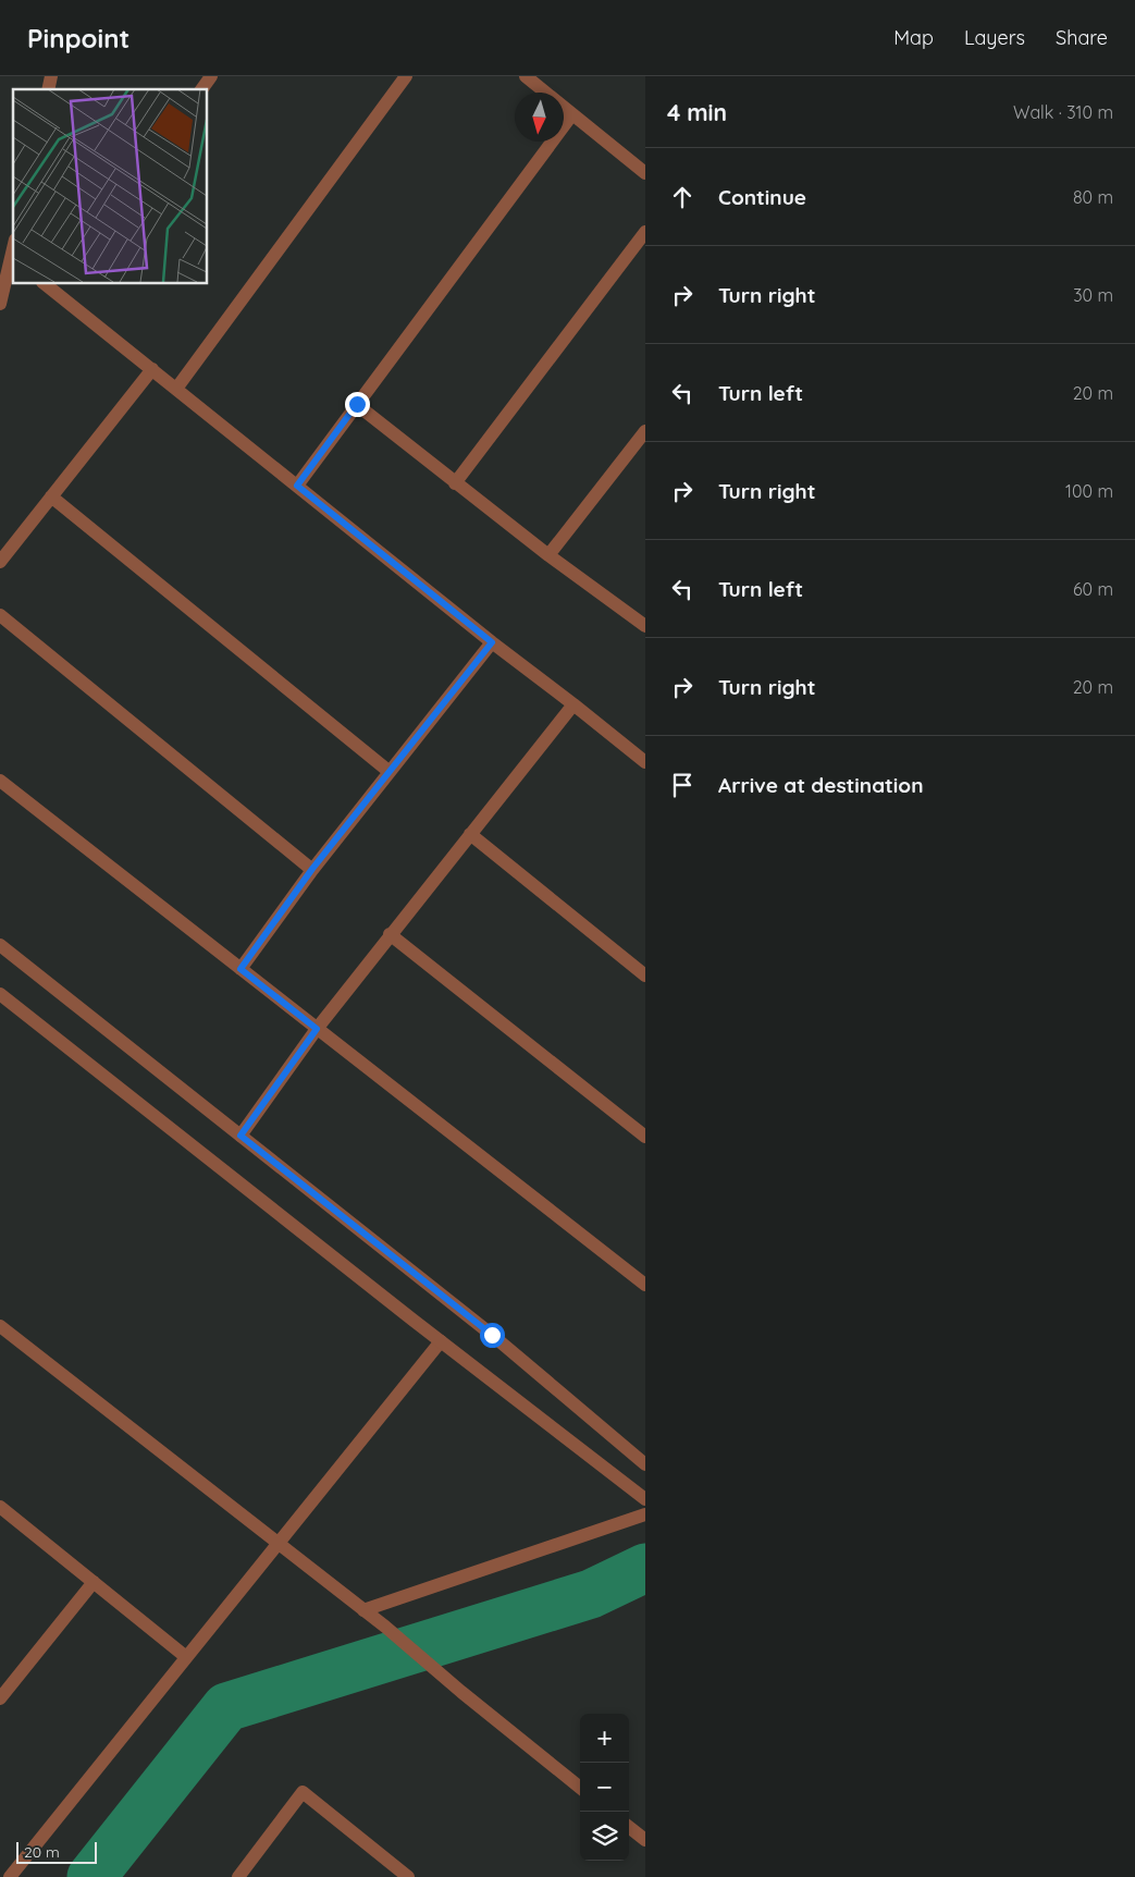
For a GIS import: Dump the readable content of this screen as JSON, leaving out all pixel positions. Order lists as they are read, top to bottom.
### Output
{
  "scale_bar": "20 m",
  "north": "bottom",
  "page": {
    "header": "Pinpoint",
    "nav": ["Map", "Layers", "Share"],
    "heading": ["4 min", "Walk · 310 m"],
    "list": [
      ["Continue", "80 m"],
      ["Turn right", "30 m"],
      ["Turn left", "20 m"],
      ["Turn right", "100 m"],
      ["Turn left", "60 m"],
      ["Turn right", "20 m"],
      "Arrive at destination"
    ],
    "map_buttons": ["+", "−"],
    "scale": "20 m"
  }
}
